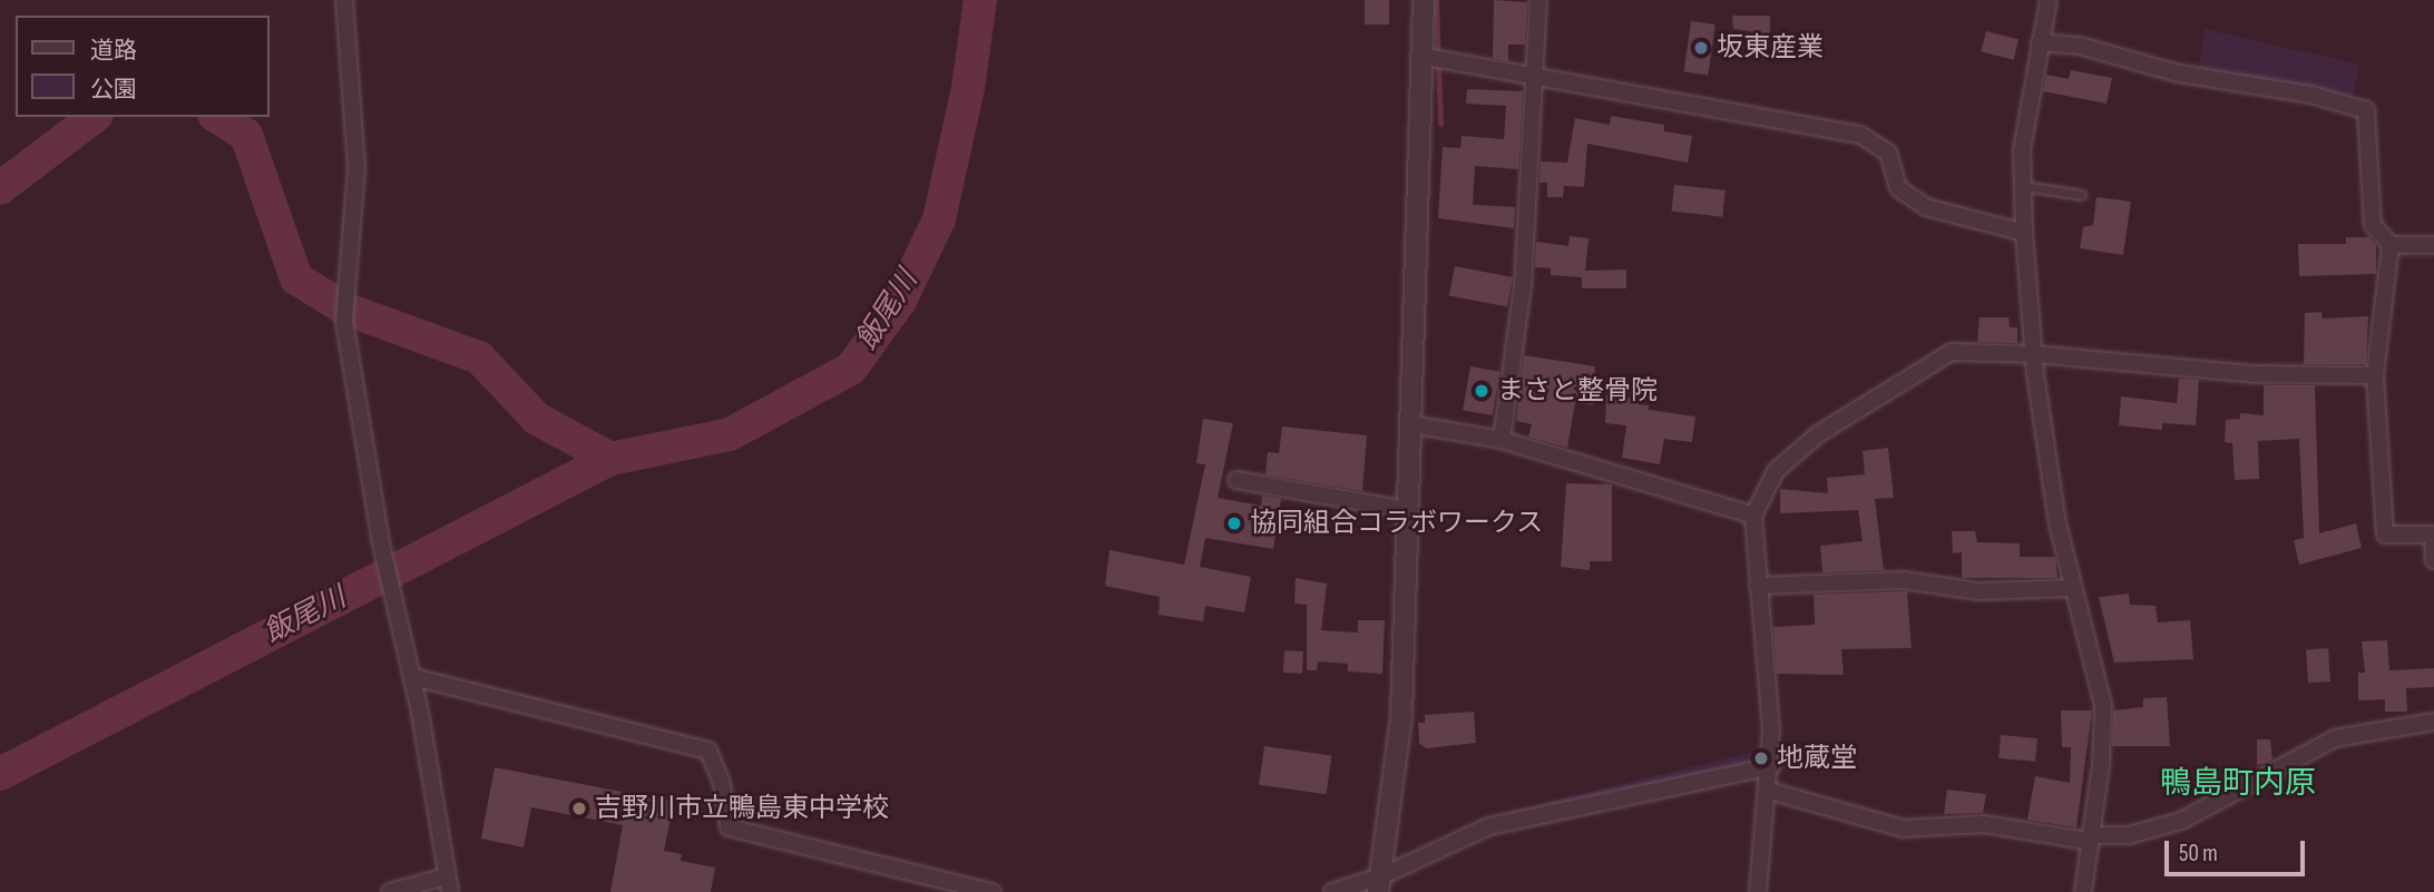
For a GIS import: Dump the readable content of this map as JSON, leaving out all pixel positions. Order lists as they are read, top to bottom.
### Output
{
  "districts": ["鴨島町内原"],
  "water": ["飯尾川"],
  "places": [
    "坂東産業",
    "まさと整骨院",
    "協同組合コラボワークス",
    "地蔵堂",
    "吉野川市立鴨島東中学校"
  ],
  "legend": ["道路", "公園"],
  "scale_bar": "50 m"
}
